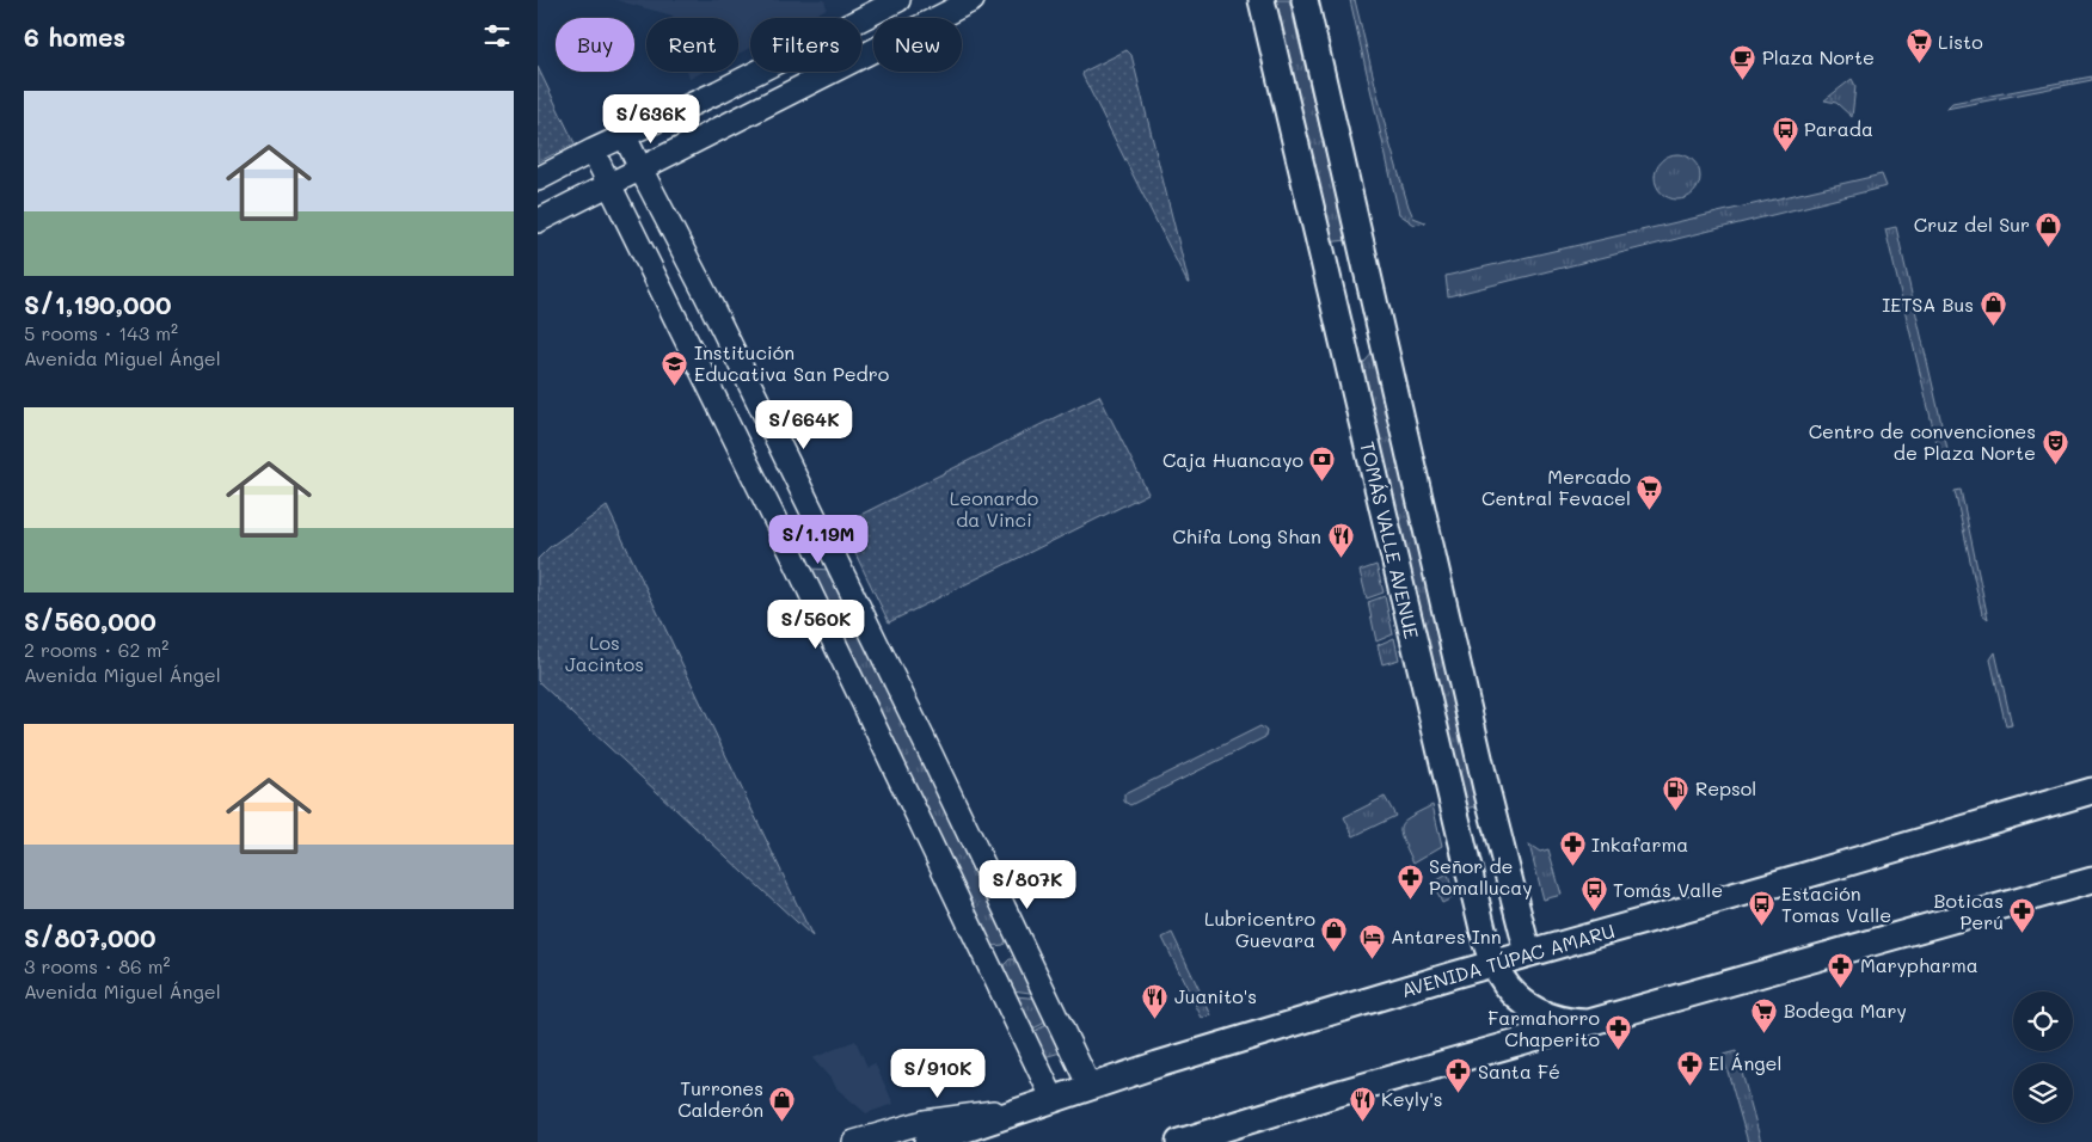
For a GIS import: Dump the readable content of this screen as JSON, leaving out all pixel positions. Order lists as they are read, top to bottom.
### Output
{
  "streets": {
    "main road": ["TOMÁS VALLE AVENUE", "AVENIDA TÚPAC AMARU"]
  },
  "crossings": [
    ["TOMÁS VALLE AVENUE", "AVENIDA TÚPAC AMARU"]
  ],
  "parks": ["Leonardo da Vinci", "Los Jacintos"],
  "places": {
    "supermarket": ["Listo", "Mercado Central Fevacel", "Bodega Mary"],
    "cafe": ["Plaza Norte"],
    "bus stop": ["Parada", "Tomás Valle", "Estación Tomas Valle"],
    "shop": [
      "Cruz del Sur",
      "IETSA Bus",
      "Lubricentro Guevara",
      "Turrones Calderón"
    ],
    "school or university": ["Institución Educativa San Pedro"],
    "theatre": ["Centro de convenciones de Plaza Norte"],
    "bank": ["Caja Huancayo"],
    "restaurant": ["Chifa Long Shan", "Juanito's", "Keyly's"],
    "fuel station": ["Repsol"],
    "pharmacy": [
      "Inkafarma",
      "Señor de Pomallucay",
      "Boticas Perú",
      "Marypharma",
      "Farmahorro Chaperito",
      "El Ángel",
      "Santa Fé"
    ],
    "hotel": ["Antares Inn"]
  },
  "page": {
    "heading": "6 homes",
    "chip": [
      "Buy",
      "Rent",
      "Filters",
      "New"
    ],
    "list": [
      {
        "name": "S/1,190,000",
        "note": "5 rooms · 143 m² · Avenida Miguel Ángel"
      },
      {
        "name": "S/560,000",
        "note": "2 rooms · 62 m² · Avenida Miguel Ángel"
      },
      {
        "name": "S/807,000",
        "note": "3 rooms · 86 m² · Avenida Miguel Ángel"
      }
    ],
    "price": [
      "S/636K",
      "S/664K",
      "S/1.19M",
      "S/560K",
      "S/807K",
      "S/910K"
    ]
  }
}
